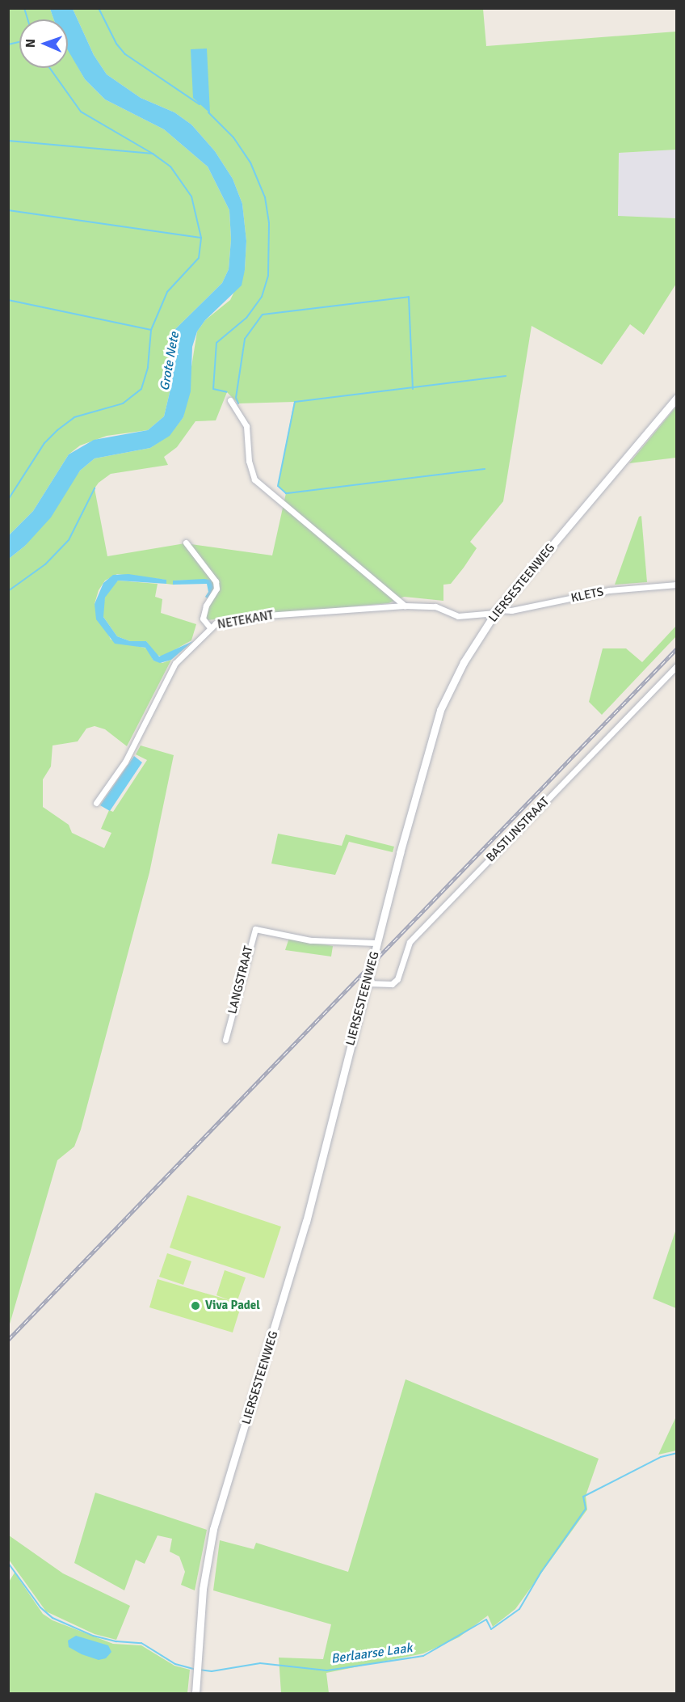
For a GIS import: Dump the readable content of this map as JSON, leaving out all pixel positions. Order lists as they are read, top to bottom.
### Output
{
  "streets": {
    "street": [
      "LIERSESTEENWEG",
      "KLETS",
      "NETEKANT",
      "BASTIJNSTRAAT",
      "LANGSTRAAT"
    ]
  },
  "crossings": [
    ["LIERSESTEENWEG", "KLETS"],
    ["LIERSESTEENWEG", "NETEKANT"],
    ["LIERSESTEENWEG", "BASTIJNSTRAAT"],
    ["LIERSESTEENWEG", "LANGSTRAAT"],
    ["KLETS", "NETEKANT"]
  ],
  "water": ["Grote Nete", "Berlaarse Laak"],
  "places": ["Viva Padel"],
  "north": "left"
}
